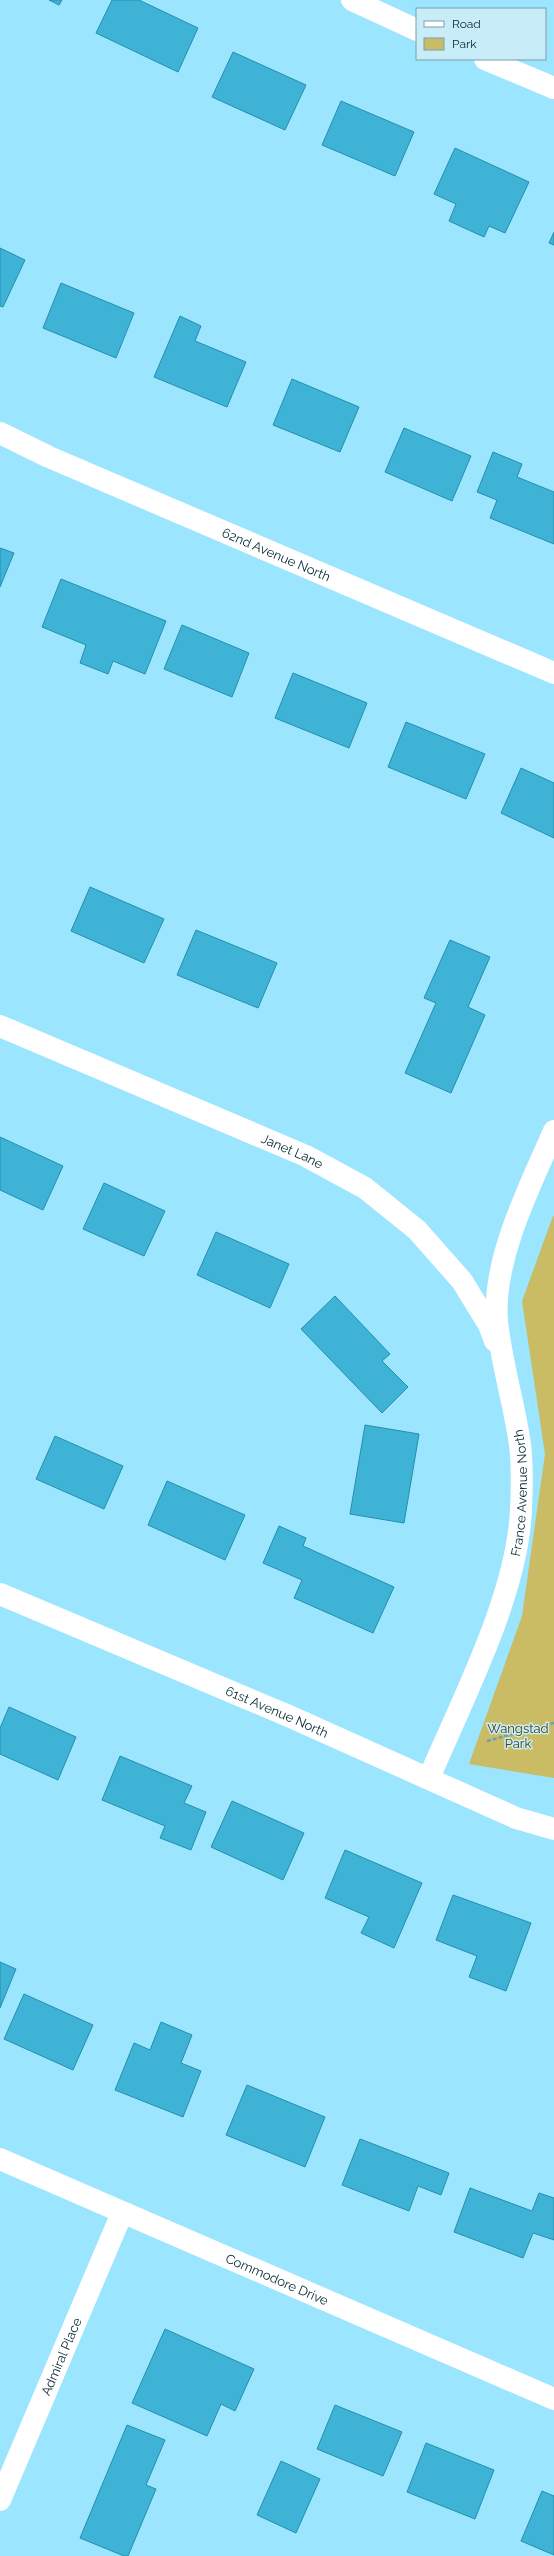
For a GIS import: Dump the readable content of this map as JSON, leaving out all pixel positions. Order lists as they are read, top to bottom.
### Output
{
  "streets": {
    "street": [
      "62nd Avenue North",
      "Janet Lane",
      "France Avenue North",
      "61st Avenue North",
      "Commodore Drive",
      "Admiral Place"
    ]
  },
  "crossings": [
    ["Janet Lane", "France Avenue North"],
    ["France Avenue North", "61st Avenue North"],
    ["Commodore Drive", "Admiral Place"]
  ],
  "parks": ["Wangstad Park"],
  "legend": ["Road", "Park"]
}
